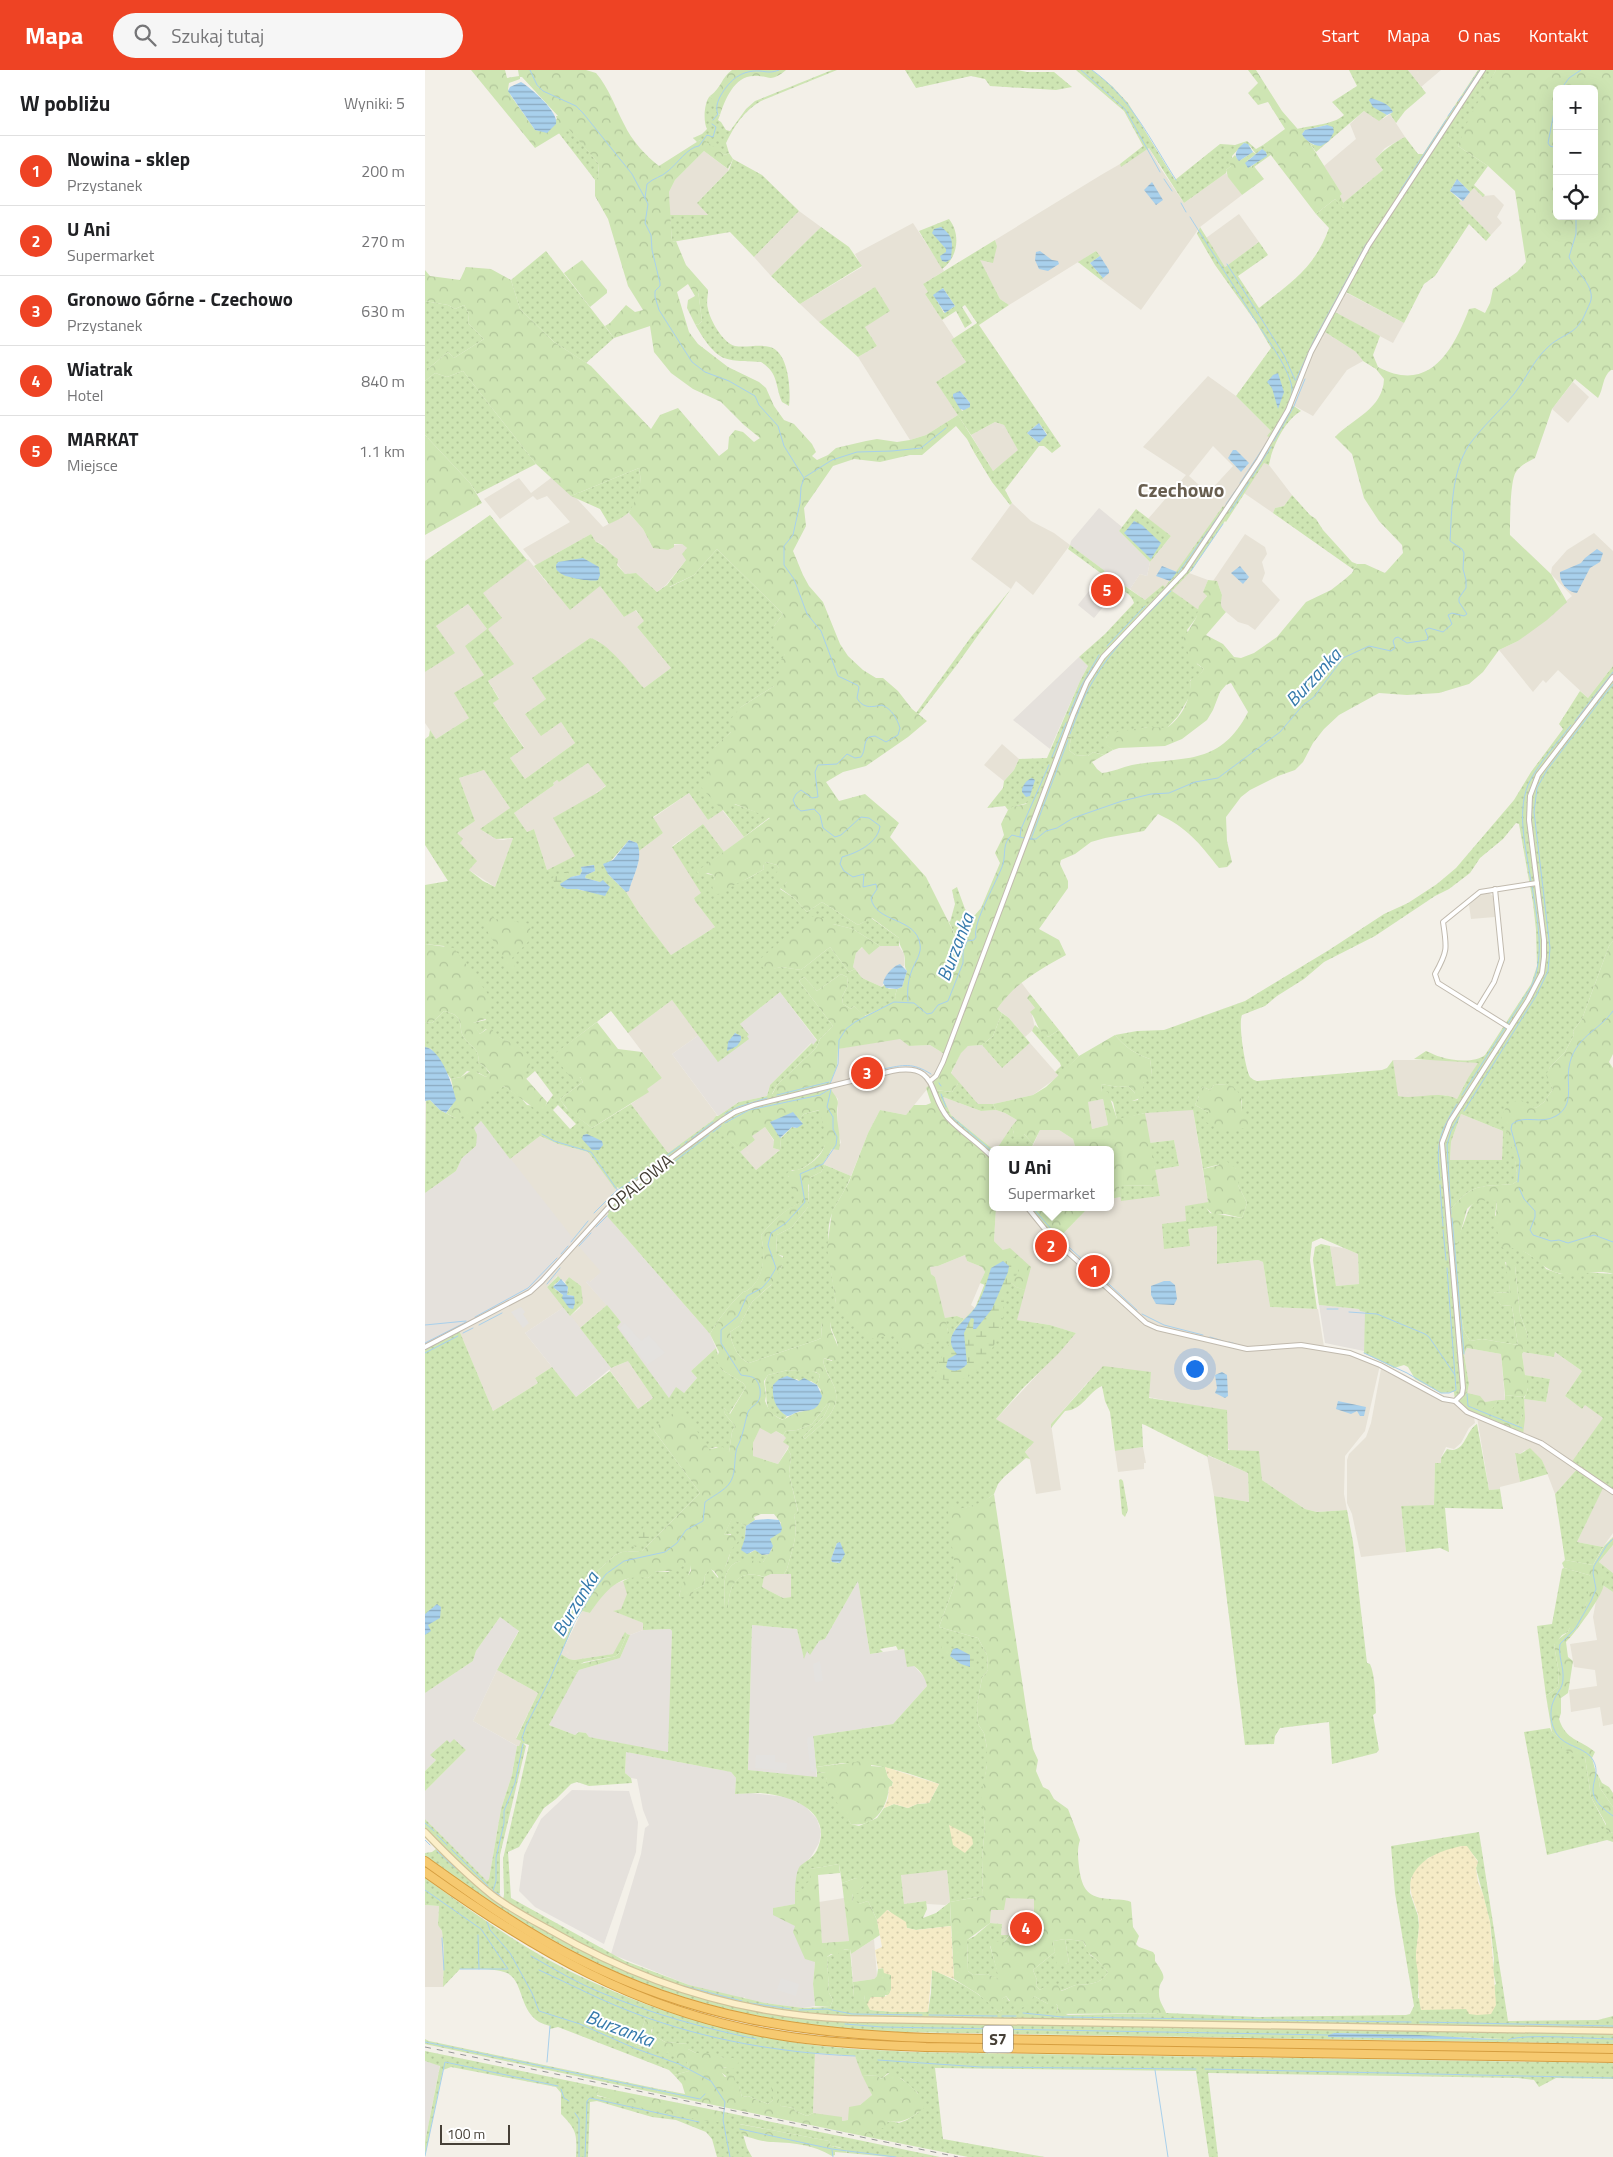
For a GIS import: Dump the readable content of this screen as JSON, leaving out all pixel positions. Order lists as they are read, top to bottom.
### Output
{
  "streets": {
    "highway": ["S7"],
    "street": ["OPALOWA"]
  },
  "districts": ["Czechowo"],
  "water": ["Burzanka"],
  "scale_bar": "100 m",
  "page": {
    "header": "Mapa",
    "search": "Szukaj tutaj",
    "nav": [
      "Start",
      "Mapa",
      "O nas",
      "Kontakt"
    ],
    "heading": ["W pobliżu", "Wyniki: 5"],
    "map_buttons": ["+", "−"],
    "list": [
      {
        "mark": "1",
        "name": "Nowina - sklep",
        "note": "Przystanek",
        "value": "200 m"
      },
      {
        "mark": "2",
        "name": "U Ani",
        "note": "Supermarket",
        "value": "270 m"
      },
      {
        "mark": "3",
        "name": "Gronowo Górne - Czechowo",
        "note": "Przystanek",
        "value": "630 m"
      },
      {
        "mark": "4",
        "name": "Wiatrak",
        "note": "Hotel",
        "value": "840 m"
      },
      {
        "mark": "5",
        "name": "MARKAT",
        "note": "Miejsce",
        "value": "1.1 km"
      }
    ],
    "pins": [
      "5",
      "3",
      "2",
      "1",
      "4"
    ],
    "popup": ["U Ani", "Supermarket"],
    "scale": "100 m"
  }
}
